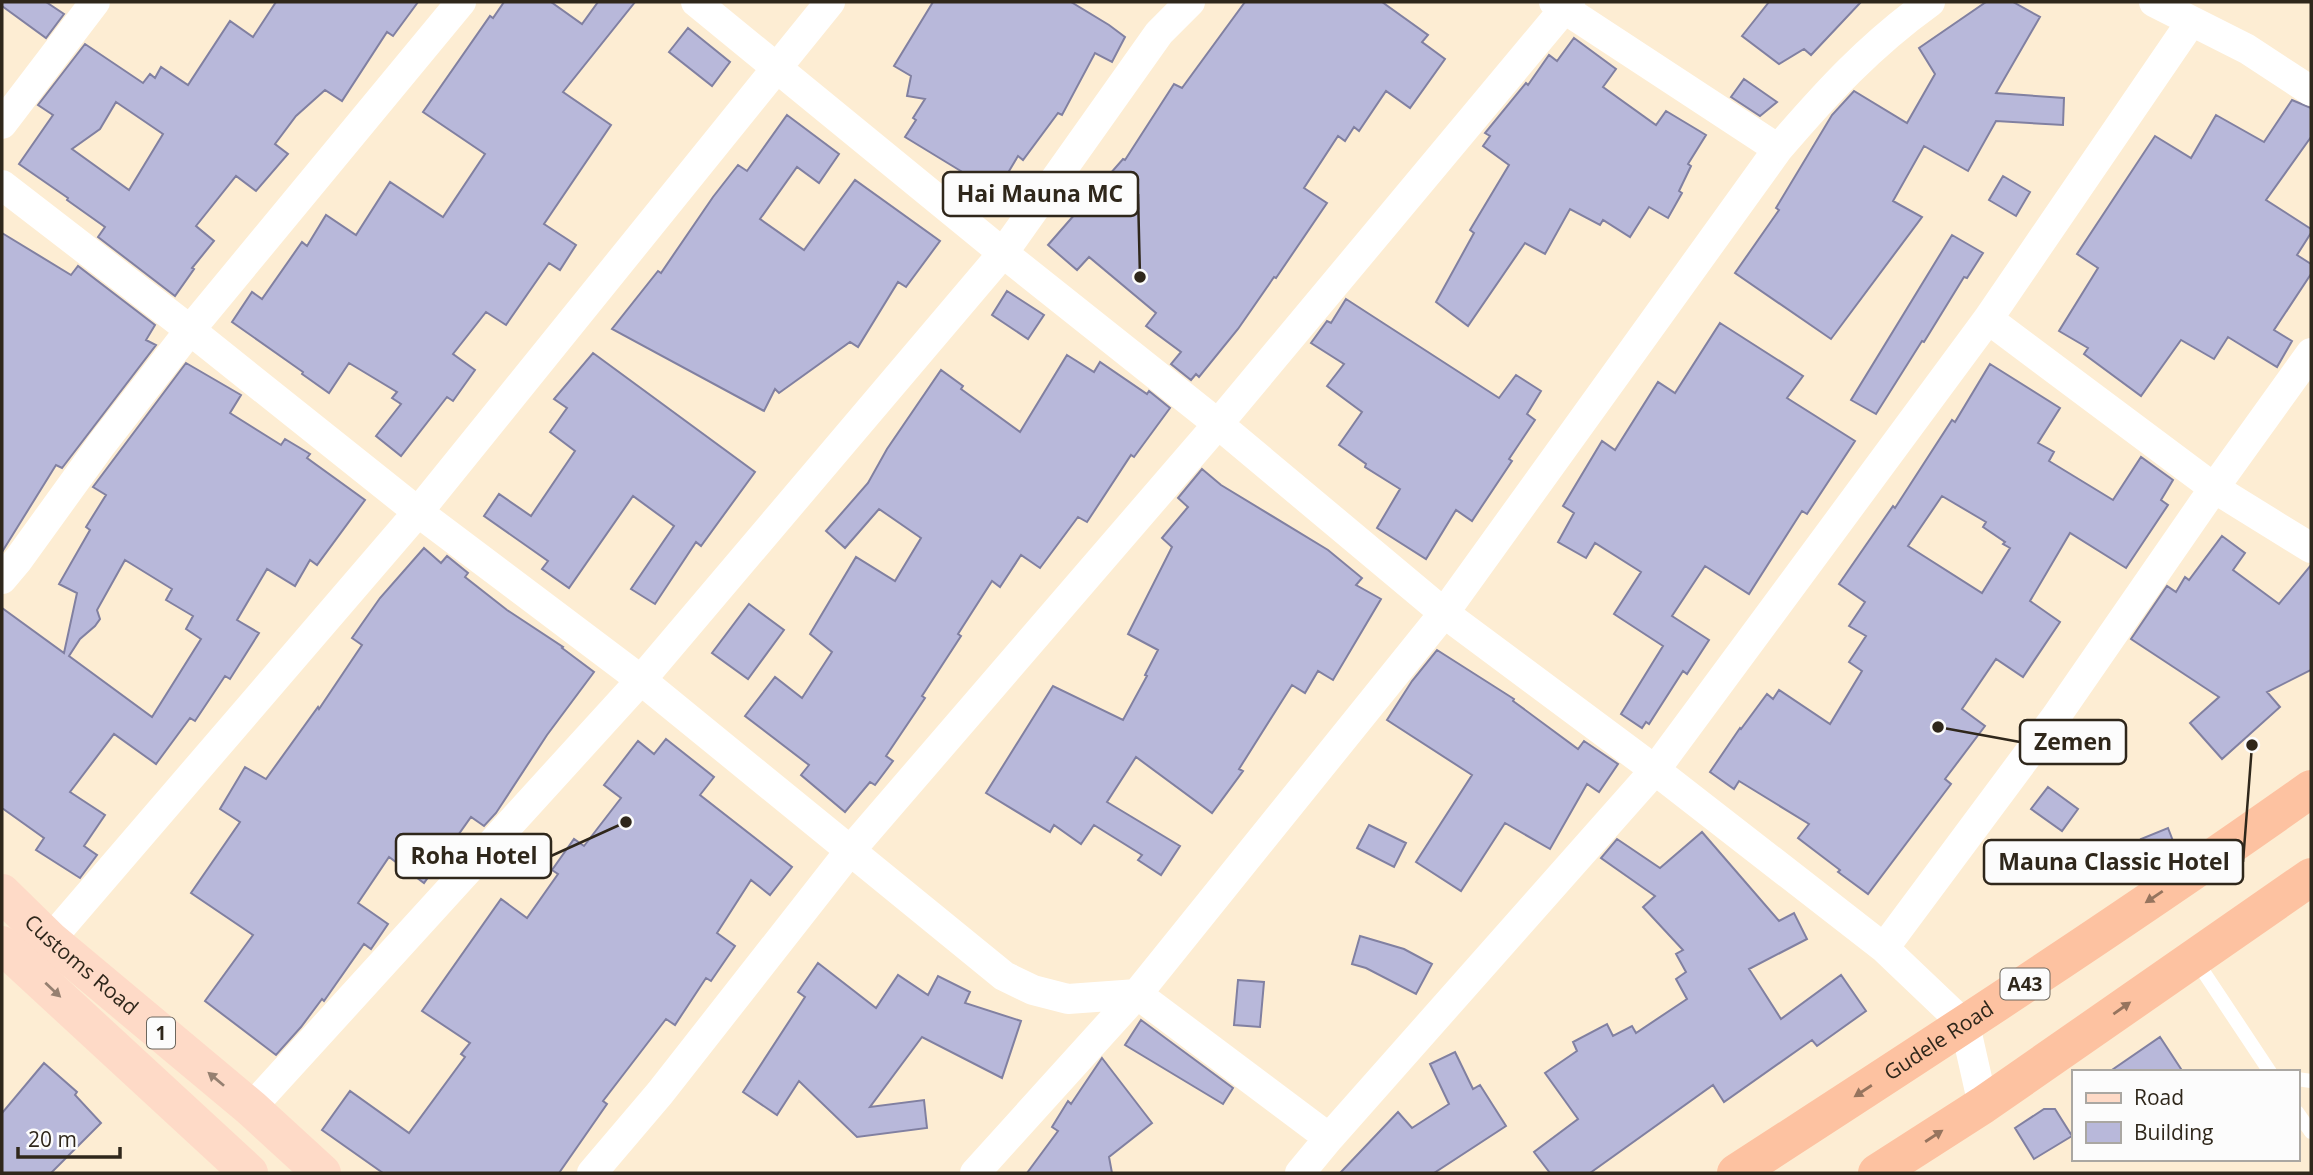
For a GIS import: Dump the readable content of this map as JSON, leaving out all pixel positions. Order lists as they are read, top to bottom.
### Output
{
  "streets": {
    "highway": ["A43", "Gudele Road"],
    "main road": ["Customs Road", "1"]
  },
  "places": [
    "Hai Mauna MC",
    "Zemen",
    "Mauna Classic Hotel",
    "Roha Hotel"
  ],
  "legend": ["Road", "Building"],
  "scale_bar": "20 m"
}
